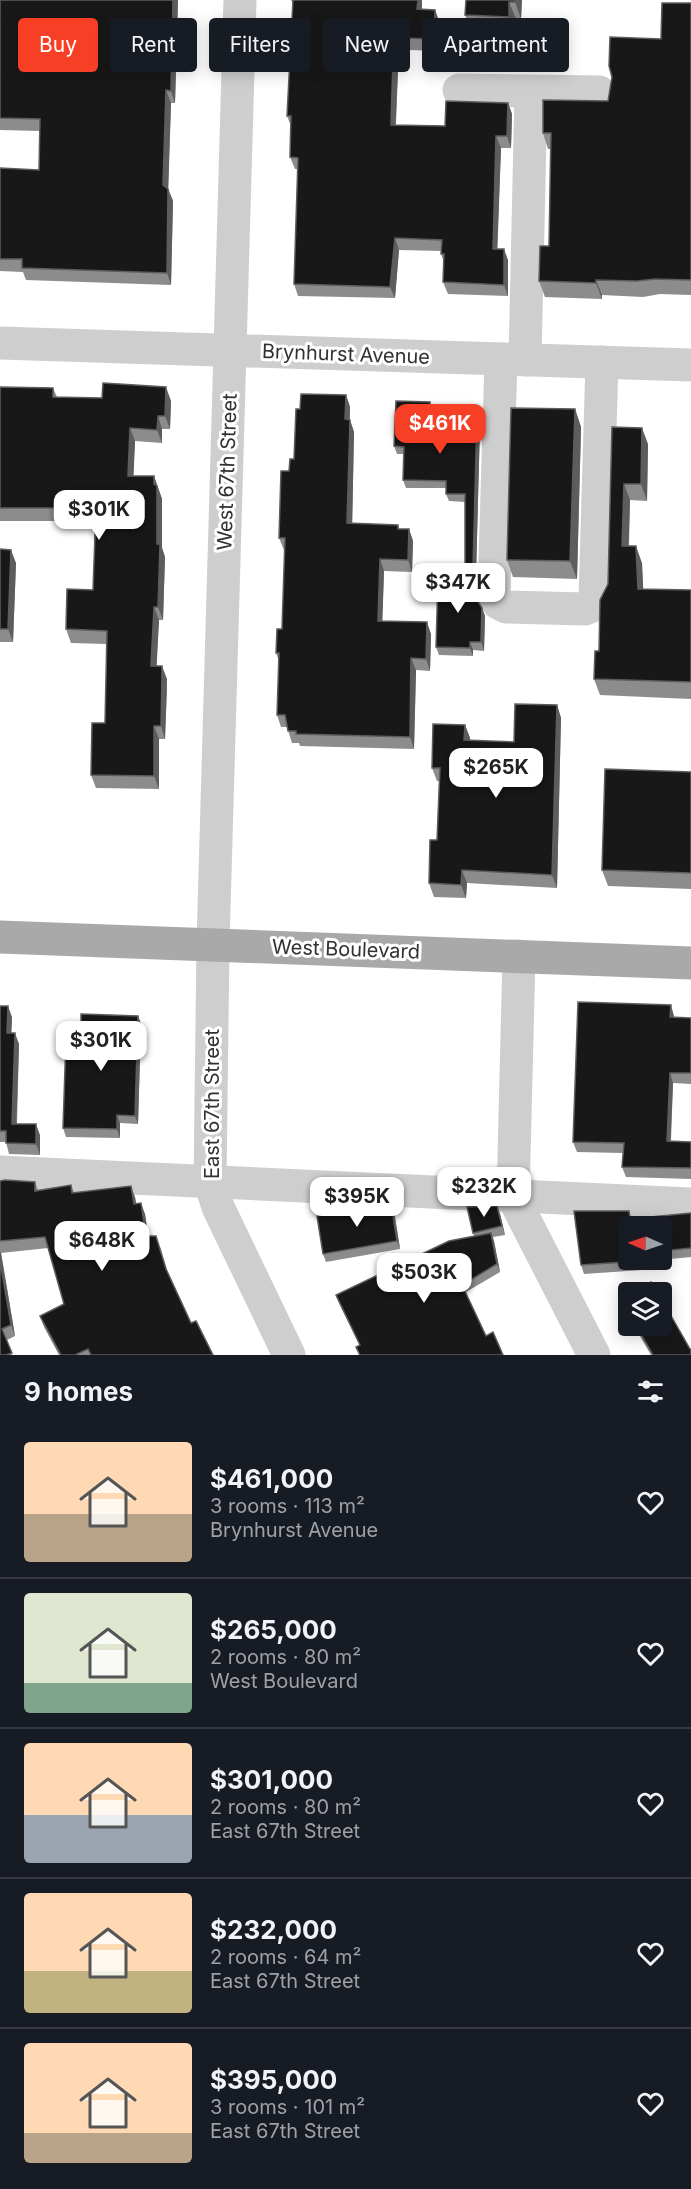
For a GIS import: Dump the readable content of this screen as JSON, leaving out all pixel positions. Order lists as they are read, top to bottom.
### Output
{
  "streets": {
    "main road": ["West Boulevard"],
    "street": ["Brynhurst Avenue", "West 67th Street", "East 67th Street"]
  },
  "crossings": [
    ["Brynhurst Avenue", "West 67th Street"],
    ["West 67th Street", "West Boulevard"],
    ["West 67th Street", "East 67th Street"],
    ["West Boulevard", "East 67th Street"]
  ],
  "north": "left",
  "page": {
    "chip": [
      "Buy",
      "Rent",
      "Filters",
      "New",
      "Apartment"
    ],
    "price": [
      "$461K",
      "$301K",
      "$347K",
      "$265K",
      "$301K",
      "$232K",
      "$395K",
      "$648K",
      "$503K"
    ],
    "heading": "9 homes",
    "list": [
      {
        "name": "$461,000",
        "note": "3 rooms · 113 m² · Brynhurst Avenue"
      },
      {
        "name": "$265,000",
        "note": "2 rooms · 80 m² · West Boulevard"
      },
      {
        "name": "$301,000",
        "note": "2 rooms · 80 m² · East 67th Street"
      },
      {
        "name": "$232,000",
        "note": "2 rooms · 64 m² · East 67th Street"
      },
      {
        "name": "$395,000",
        "note": "3 rooms · 101 m² · East 67th Street"
      }
    ]
  }
}
